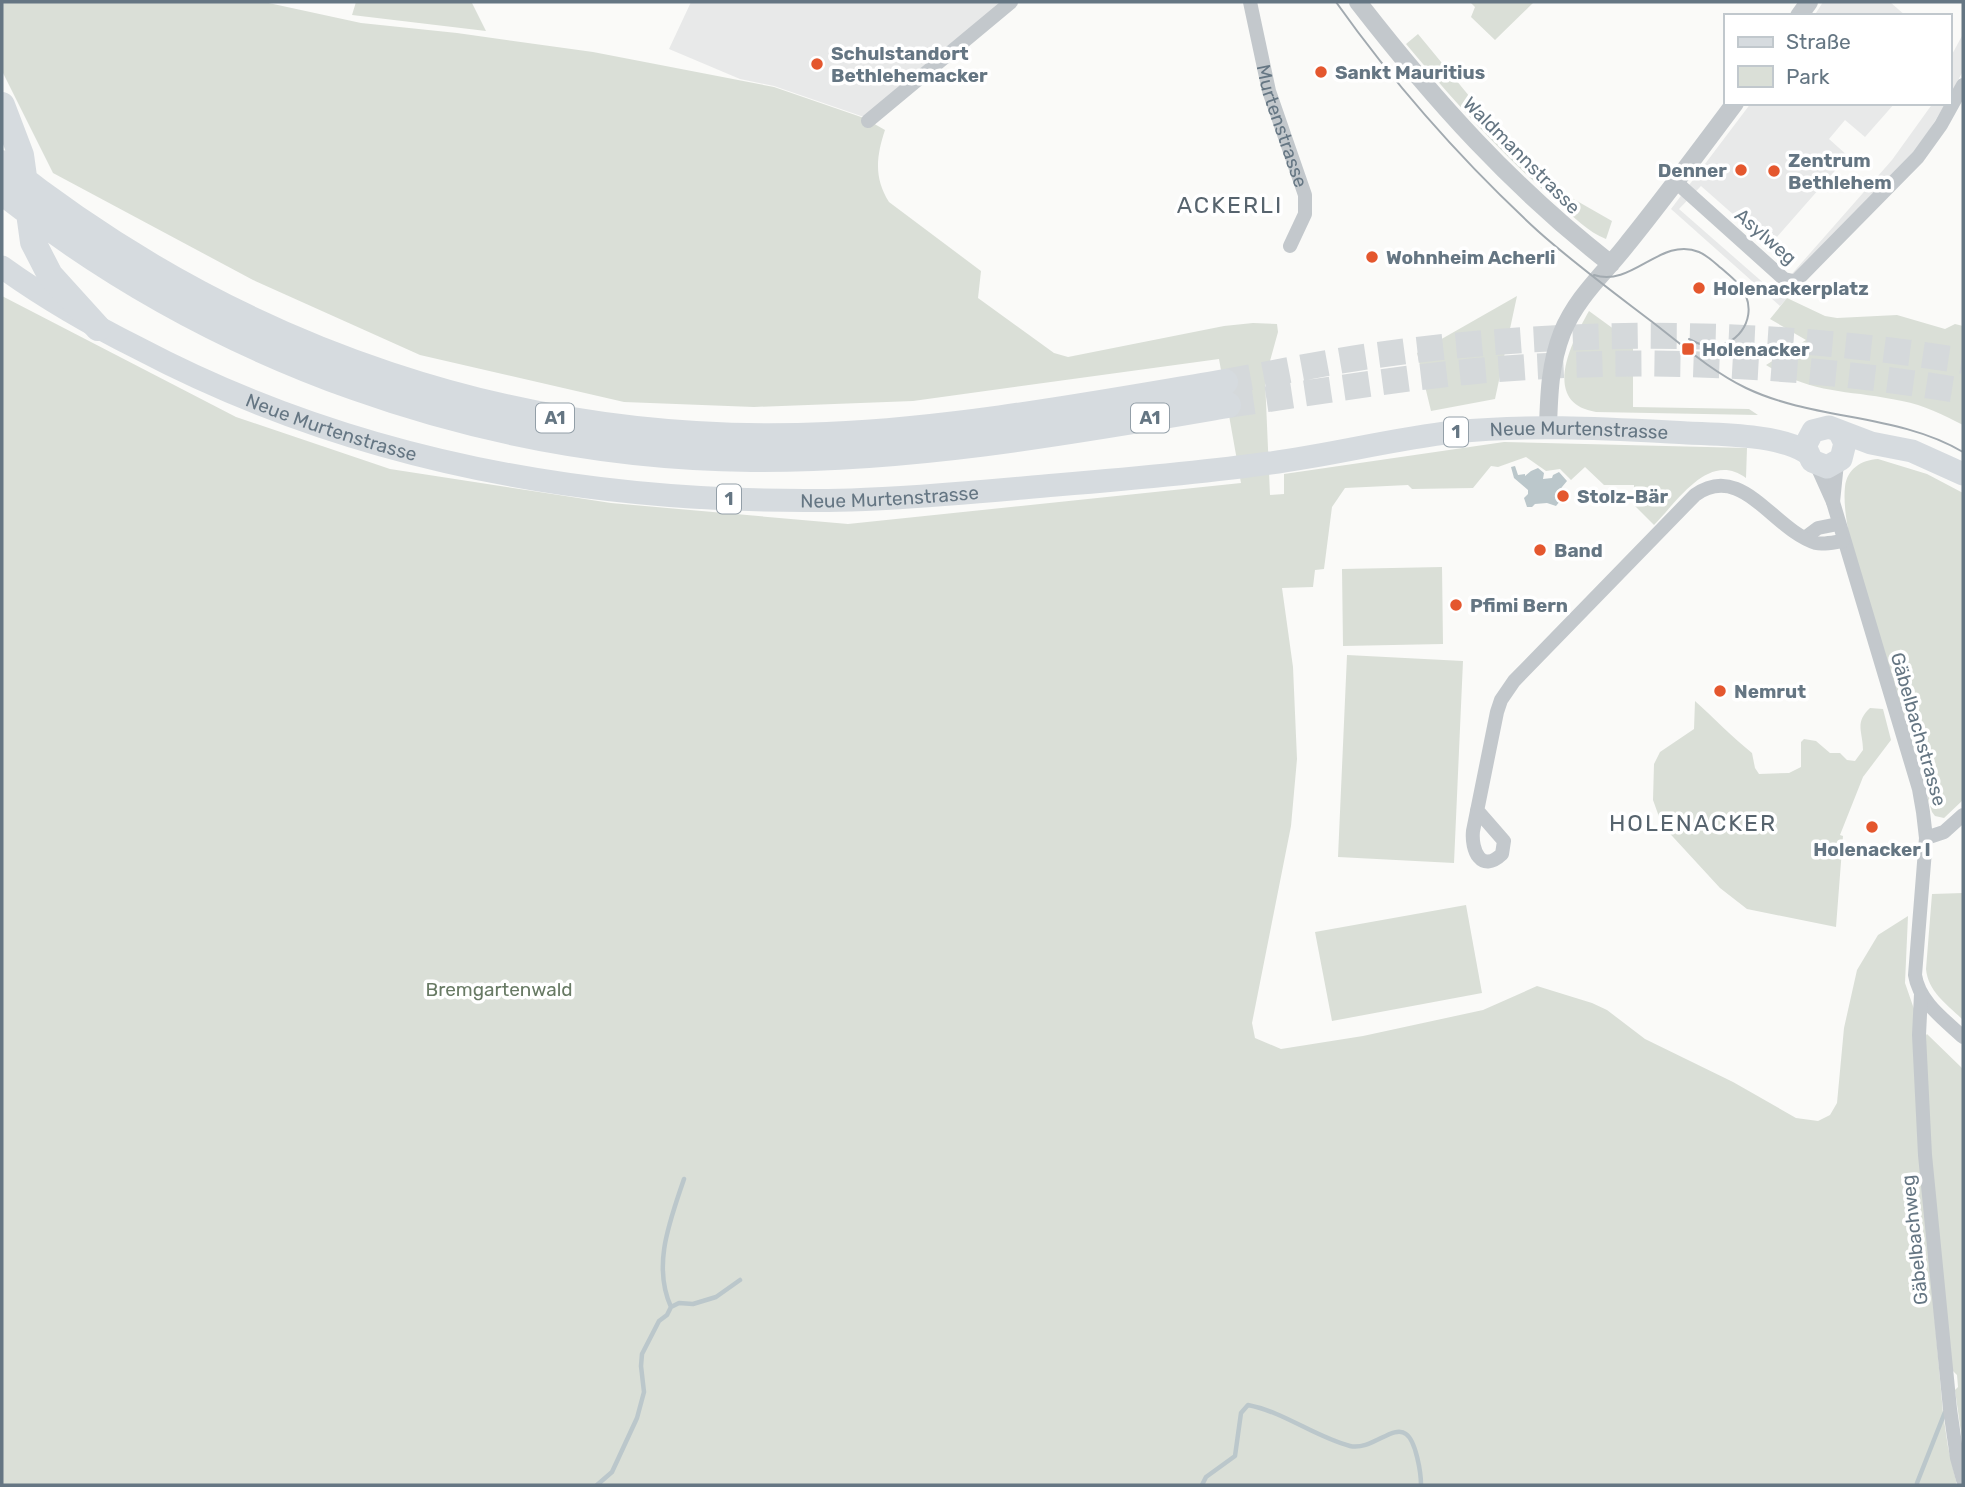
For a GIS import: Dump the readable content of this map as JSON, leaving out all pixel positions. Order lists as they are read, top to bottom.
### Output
{
  "streets": {
    "highway": ["A1"],
    "main road": ["Neue Murtenstrasse", "1"],
    "street": [
      "Murtenstrasse",
      "Waldmannstrasse",
      "Asylweg",
      "Gäbelbachstrasse",
      "Gäbelbachweg"
    ]
  },
  "crossings": [
    ["Neue Murtenstrasse", "1"],
    ["Neue Murtenstrasse", "Gäbelbachstrasse"],
    ["1", "Gäbelbachstrasse"],
    ["Gäbelbachstrasse", "Gäbelbachweg"]
  ],
  "districts": ["ACKERLI", "HOLENACKER"],
  "parks": ["Bremgartenwald"],
  "places": {
    "other": [
      "Schulstandort Bethlehemacker",
      "Sankt Mauritius",
      "Denner",
      "Zentrum Bethlehem",
      "Wohnheim Acherli",
      "Holenackerplatz",
      "Stolz-Bär",
      "Band",
      "Pfimi Bern",
      "Nemrut",
      "Holenacker I"
    ],
    "transit": ["Holenacker"]
  },
  "legend": ["Straße", "Park"]
}
